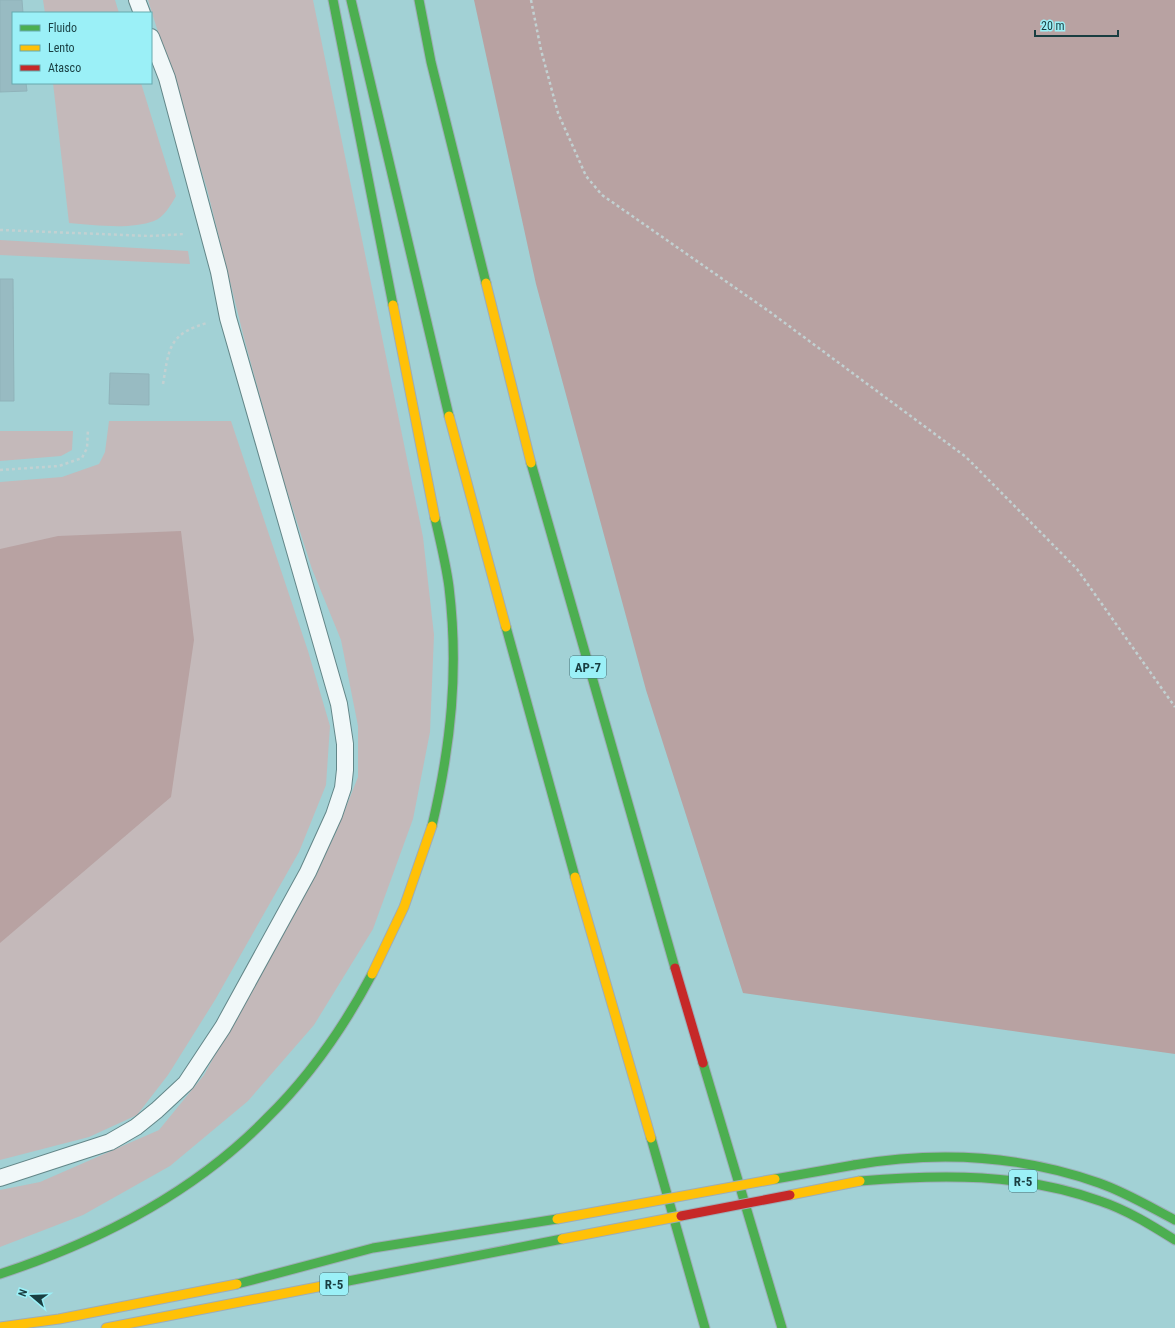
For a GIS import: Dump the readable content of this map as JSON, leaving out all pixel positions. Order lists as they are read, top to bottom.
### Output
{
  "streets": {
    "highway": ["AP-7", "R-5"]
  },
  "legend": ["Fluido", "Lento", "Atasco"],
  "scale_bar": "20 m",
  "north": "left"
}
